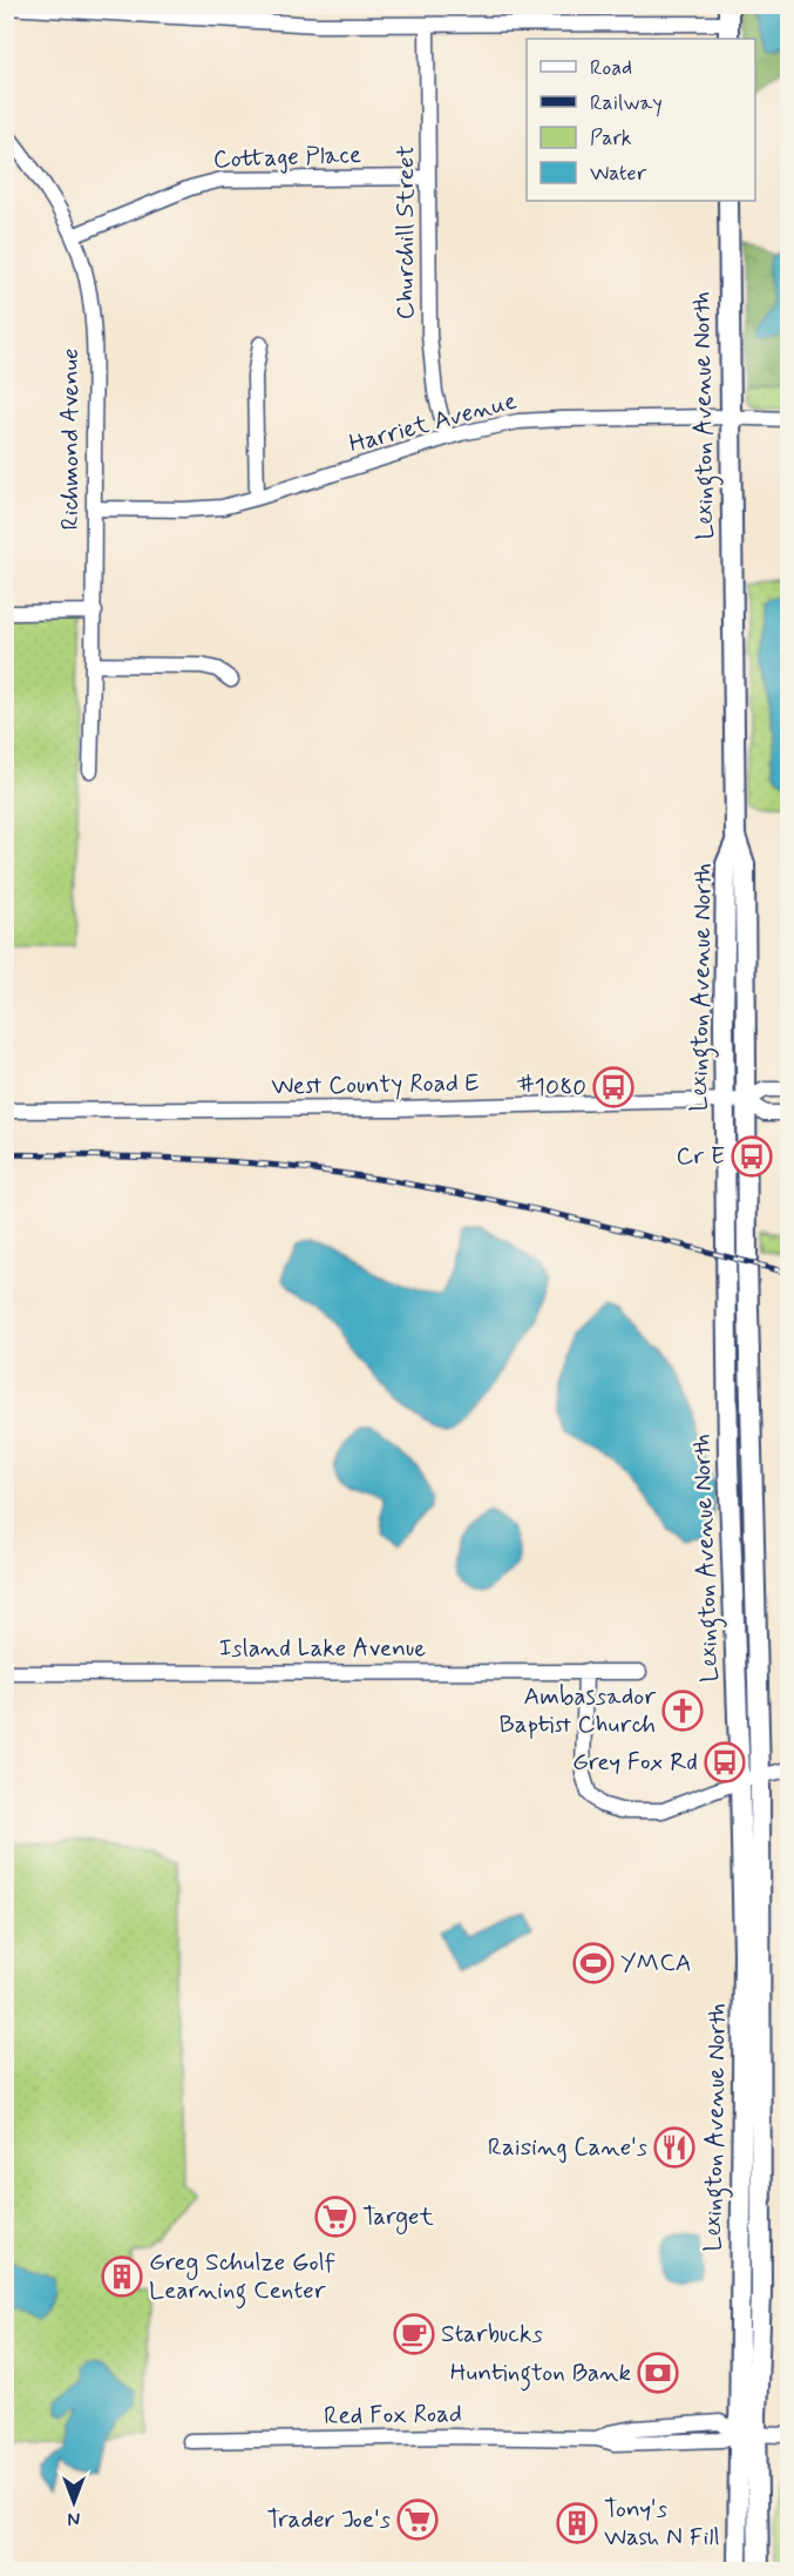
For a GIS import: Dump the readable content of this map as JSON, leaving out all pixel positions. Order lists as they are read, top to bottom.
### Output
{
  "streets": {
    "main road": ["Lexington Avenue North"],
    "street": [
      "Cottage Place",
      "Churchill Street",
      "Harriet Avenue",
      "Richmond Avenue",
      "West County Road E",
      "Island Lake Avenue",
      "Red Fox Road"
    ]
  },
  "crossings": [
    ["Cottage Place", "Churchill Street"],
    ["Cottage Place", "Richmond Avenue"],
    ["Churchill Street", "Harriet Avenue"],
    ["Lexington Avenue North", "Harriet Avenue"],
    ["Lexington Avenue North", "West County Road E"],
    ["Lexington Avenue North", "Red Fox Road"],
    ["Harriet Avenue", "Richmond Avenue"]
  ],
  "places": {
    "bus stop": ["#1080", "Cr E", "Grey Fox Rd"],
    "church": ["Ambassador Baptist Church"],
    "sports": ["YMCA"],
    "restaurant": ["Raising Cane's"],
    "supermarket": ["Target", "Trader Joe's"],
    "building": ["Greg Schulze Golf Learning Center", "Tony's Wash N Fill"],
    "cafe": ["Starbucks"],
    "bank": ["Huntington Bank"]
  },
  "legend": [
    "Road",
    "Railway",
    "Park",
    "Water"
  ],
  "north": "bottom"
}
